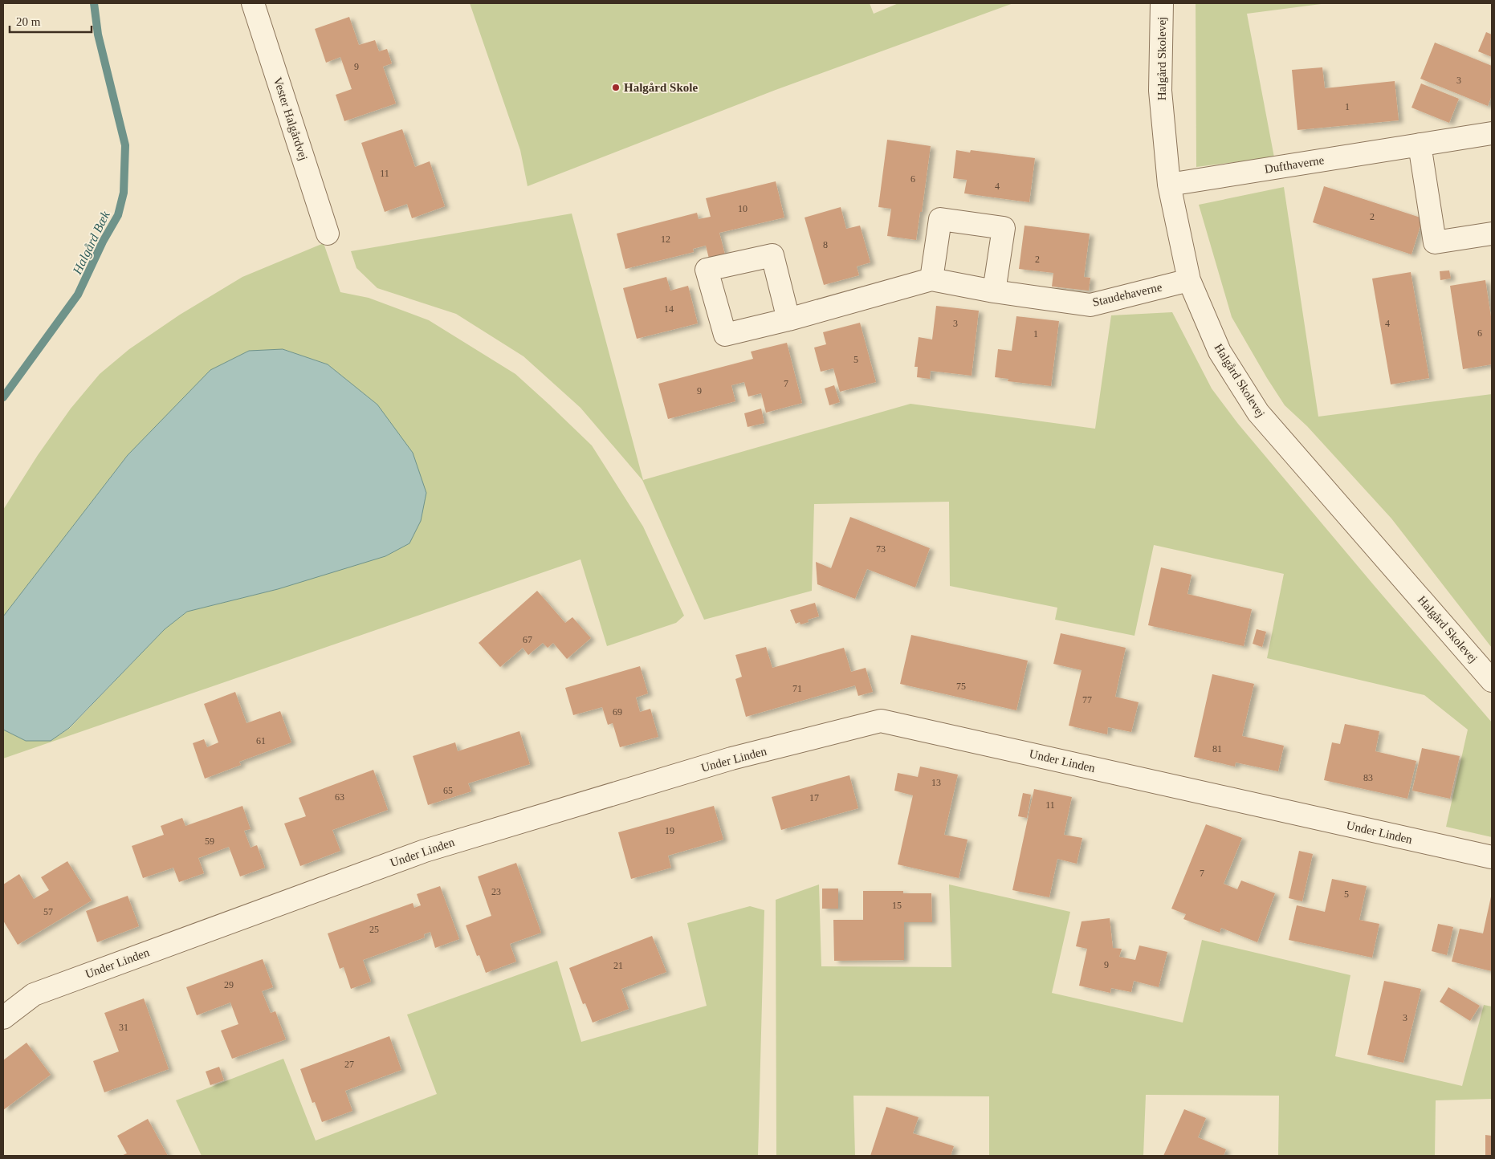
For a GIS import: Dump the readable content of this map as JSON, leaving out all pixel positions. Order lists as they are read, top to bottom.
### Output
{
  "streets": {
    "street": [
      "Halgård Skolevej",
      "Vester Halgårdvej",
      "Dufthaverne",
      "Staudehaverne",
      "Under Linden"
    ]
  },
  "crossings": [
    ["Halgård Skolevej", "Dufthaverne"],
    ["Halgård Skolevej", "Staudehaverne"]
  ],
  "water": ["Halgård Bæk"],
  "places": ["Halgård Skole"],
  "house_numbers": [
    "9",
    "3",
    "1",
    "11",
    "6",
    "4",
    "10",
    "2",
    "12",
    "8",
    "2",
    "14",
    "3",
    "4",
    "6",
    "1",
    "5",
    "7",
    "9",
    "73",
    "67",
    "75",
    "71",
    "77",
    "69",
    "61",
    "81",
    "83",
    "13",
    "65",
    "63",
    "17",
    "11",
    "19",
    "59",
    "7",
    "23",
    "5",
    "15",
    "57",
    "25",
    "9",
    "21",
    "29",
    "3",
    "31",
    "27"
  ],
  "scale_bar": "20 m"
}
